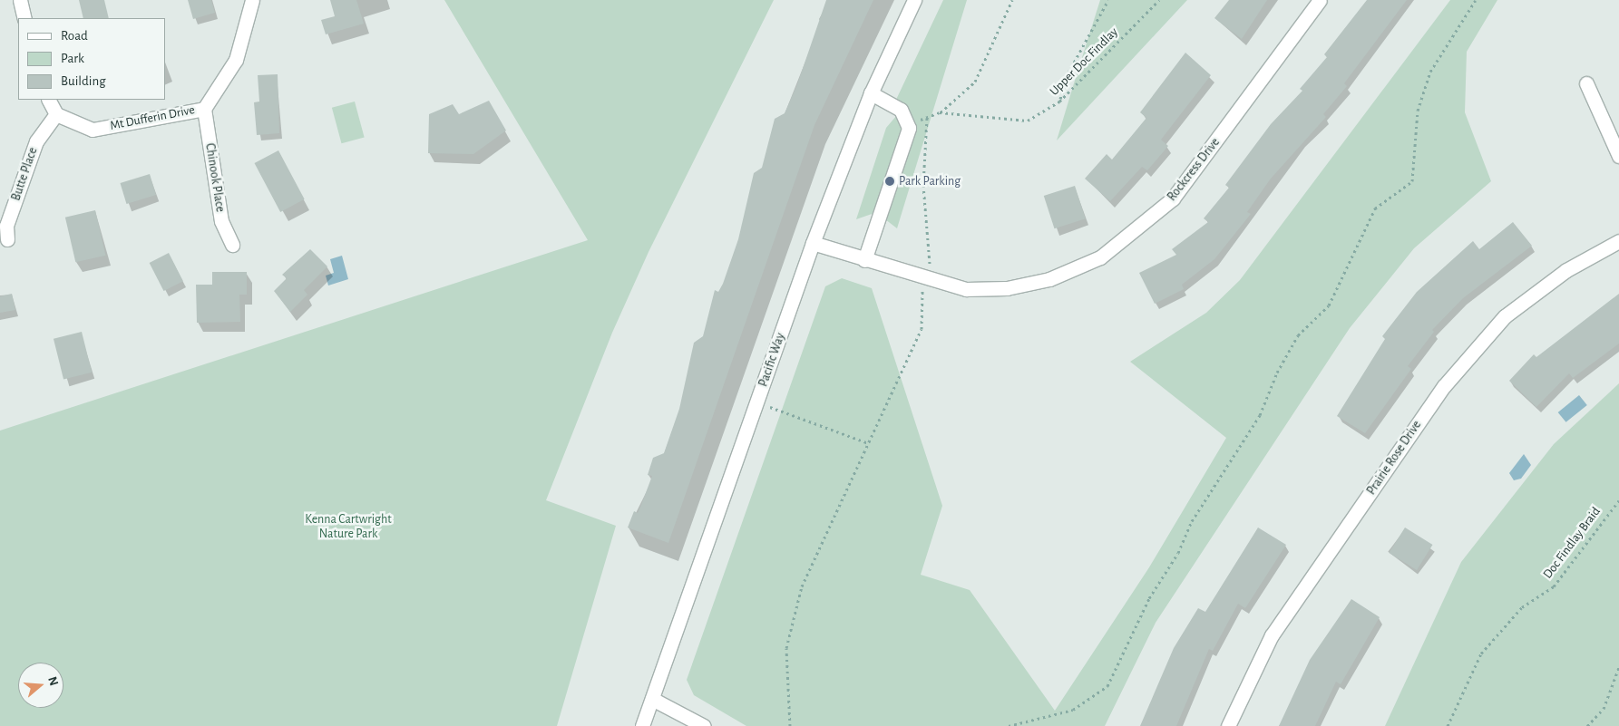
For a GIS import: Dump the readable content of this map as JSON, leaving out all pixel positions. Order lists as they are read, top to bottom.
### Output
{
  "streets": {
    "street": [
      "Mt Dufferin Drive",
      "Rockcress Drive",
      "Butte Place",
      "Chinook Place",
      "Pacific Way",
      "Prairie Rose Drive"
    ],
    "path": ["Upper Doc Findlay", "Doc Findlay Braid"]
  },
  "crossings": [
    ["Mt Dufferin Drive", "Butte Place"],
    ["Mt Dufferin Drive", "Chinook Place"],
    ["Rockcress Drive", "Pacific Way"]
  ],
  "parks": ["Kenna Cartwright Nature Park"],
  "places": ["Park Parking"],
  "legend": ["Road", "Park", "Building"],
  "north": "right"
}
